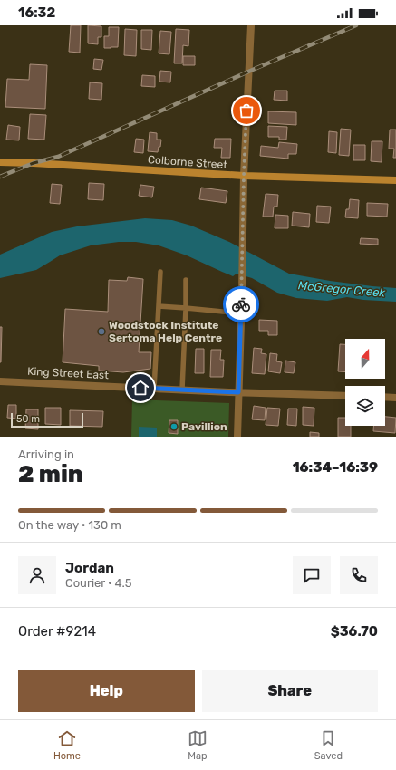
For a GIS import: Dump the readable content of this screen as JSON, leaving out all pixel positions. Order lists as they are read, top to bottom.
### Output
{
  "streets": {
    "street": ["Colborne Street", "King Street East"]
  },
  "water": ["McGregor Creek"],
  "places": ["Woodstock Institute Sertoma Help Centre", "Pavillion"],
  "scale_bar": "50 m",
  "north": "top",
  "page": {
    "status": "16:32",
    "scale": "50 m",
    "heading": ["2 min", "Arriving in", "16:34–16:39"],
    "panel": [
      "Jordan",
      "Courier · 4.5",
      "Order #9214",
      "$36.70"
    ],
    "bar": "On the way · 130 m",
    "buttons": ["Help", "Share"],
    "tabs": ["Home", "Map", "Saved"]
  }
}
